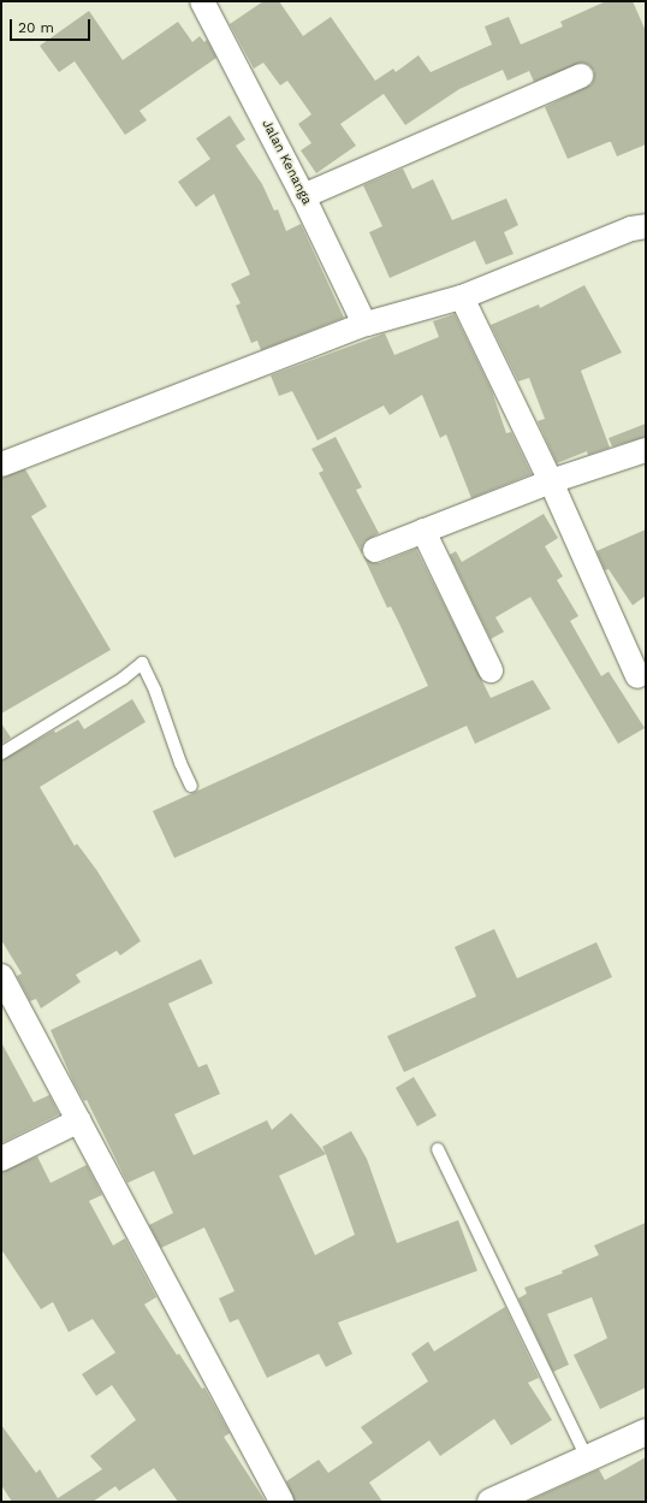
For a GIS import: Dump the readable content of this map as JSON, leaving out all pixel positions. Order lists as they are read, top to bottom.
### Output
{
  "streets": {
    "street": ["Jalan Kenanga"]
  },
  "scale_bar": "20 m"
}
